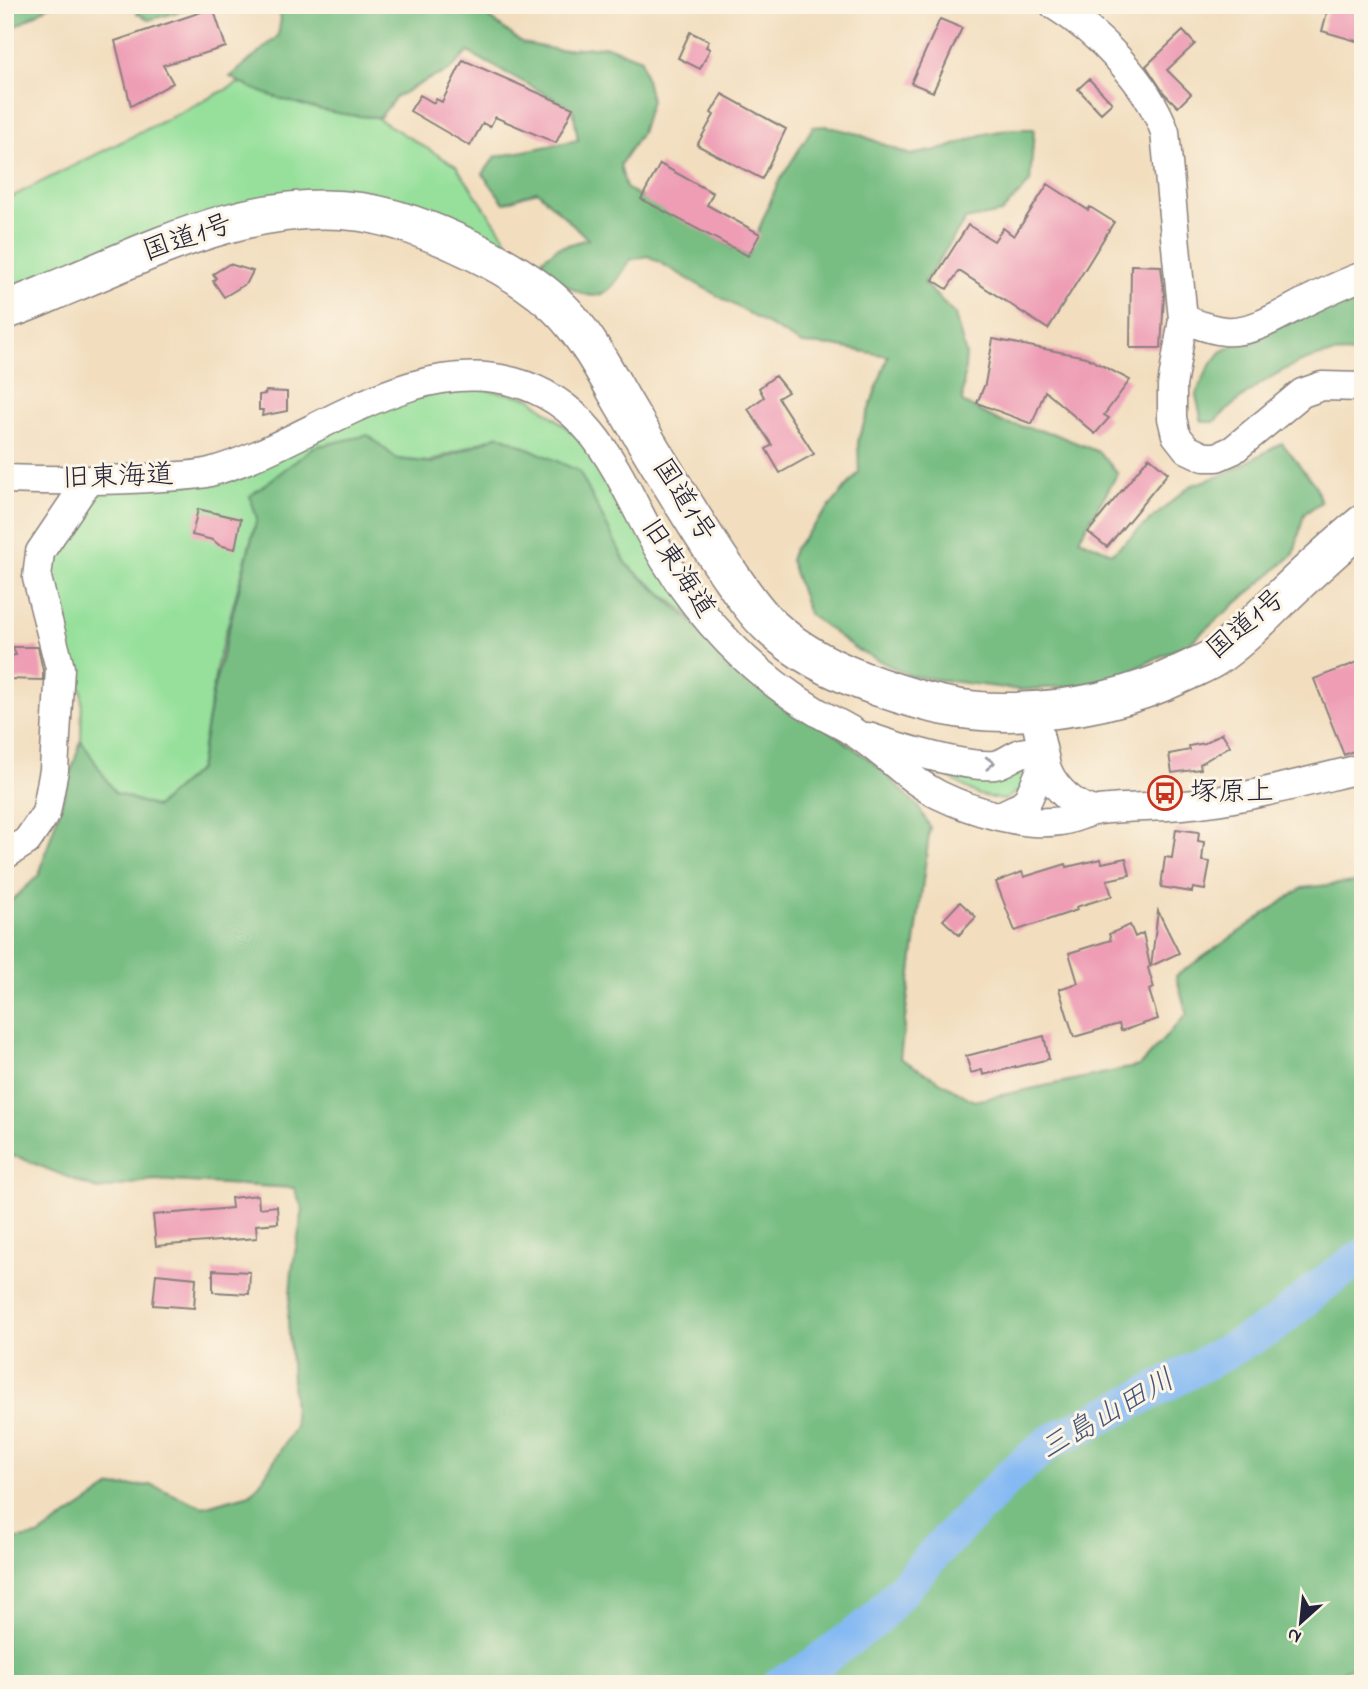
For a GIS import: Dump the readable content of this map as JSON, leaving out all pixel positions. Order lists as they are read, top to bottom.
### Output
{
  "streets": {
    "highway": ["国道1号"],
    "street": ["旧東海道"]
  },
  "water": ["三島山田川"],
  "places": {
    "bus stop": ["塚原上"]
  },
  "north": "bottom left"
}
